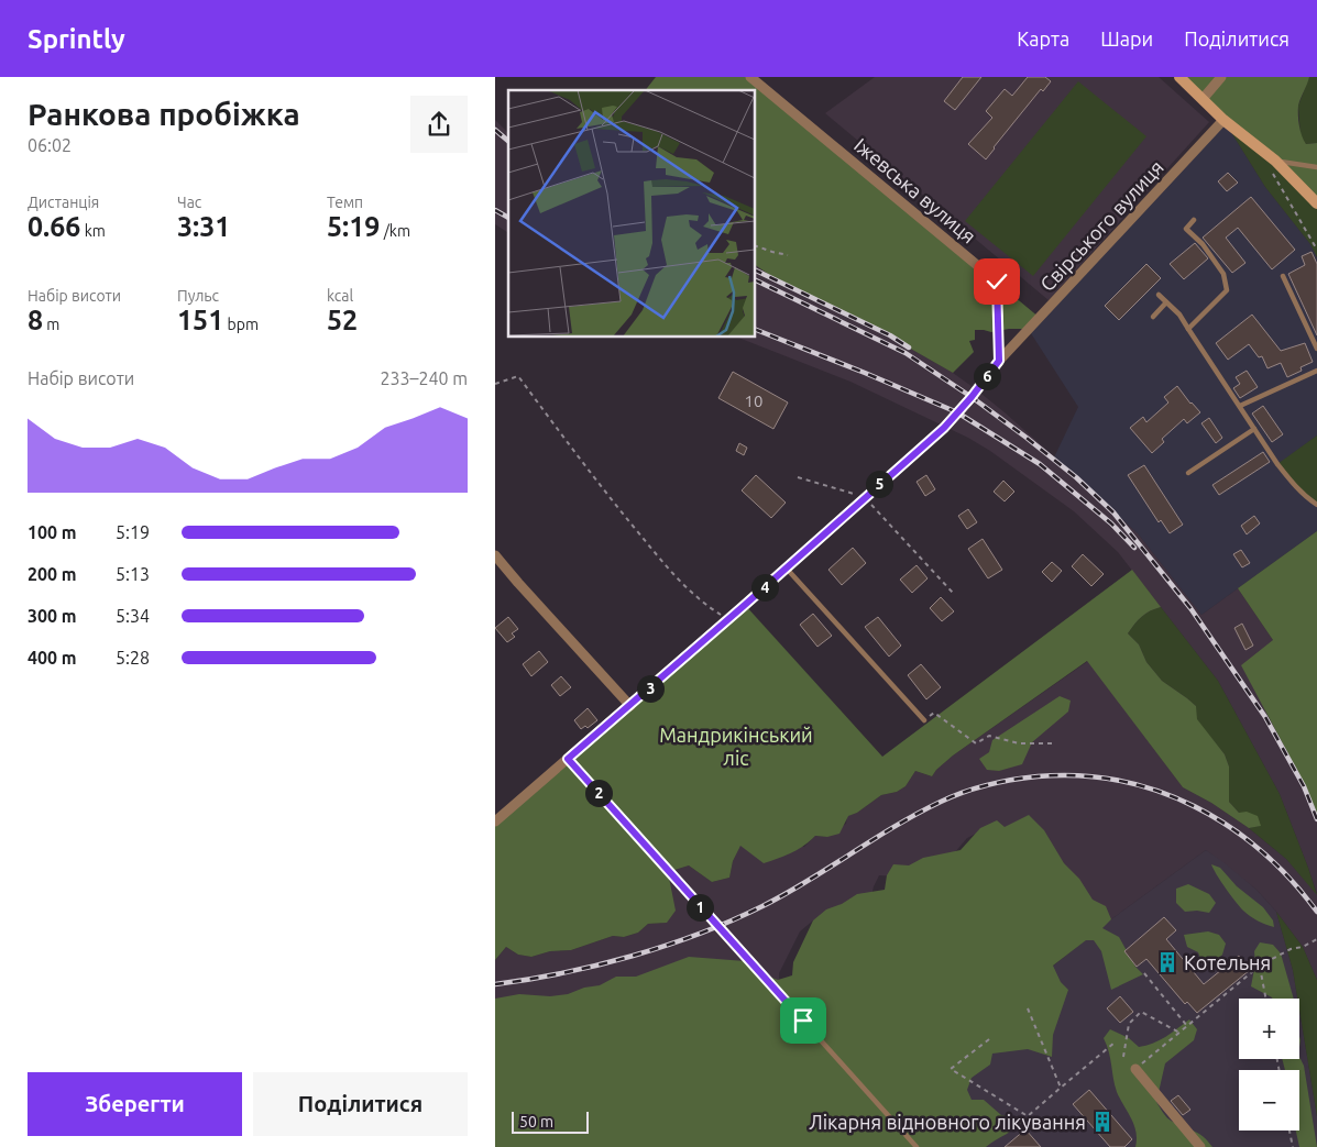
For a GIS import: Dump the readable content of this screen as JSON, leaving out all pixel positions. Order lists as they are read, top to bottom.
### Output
{
  "streets": {
    "street": ["Іжевська вулиця", "Свірського вулиця"]
  },
  "crossings": [
    ["Іжевська вулиця", "Свірського вулиця"]
  ],
  "parks": ["Мандрикінський ліс"],
  "places": {
    "building": ["Котельня", "Лікарня відновного лікування"]
  },
  "house_numbers": ["10"],
  "scale_bar": "50 m",
  "page": {
    "header": "Sprintly",
    "nav": ["Карта", "Шари", "Поділитися"],
    "heading": ["Ранкова пробіжка", "06:02"],
    "stats": [
      ["Дистанція", "0.66 km"],
      ["Час", "3:31"],
      ["Темп", "5:19 /km"],
      ["Набір висоти", "8 m"],
      ["Пульс", "151 bpm"],
      ["kcal", "52"]
    ],
    "chart": ["Набір висоти", "233–240 m"],
    "pins": [
      "6",
      "5",
      "4",
      "3",
      "2",
      "1"
    ],
    "list": [
      {
        "name": "100 m",
        "note": "5:19"
      },
      {
        "name": "200 m",
        "note": "5:13"
      },
      {
        "name": "300 m",
        "note": "5:34"
      },
      {
        "name": "400 m",
        "note": "5:28"
      }
    ],
    "map_buttons": ["+", "−"],
    "buttons": ["Зберегти", "Поділитися"],
    "scale": "50 m"
  }
}
